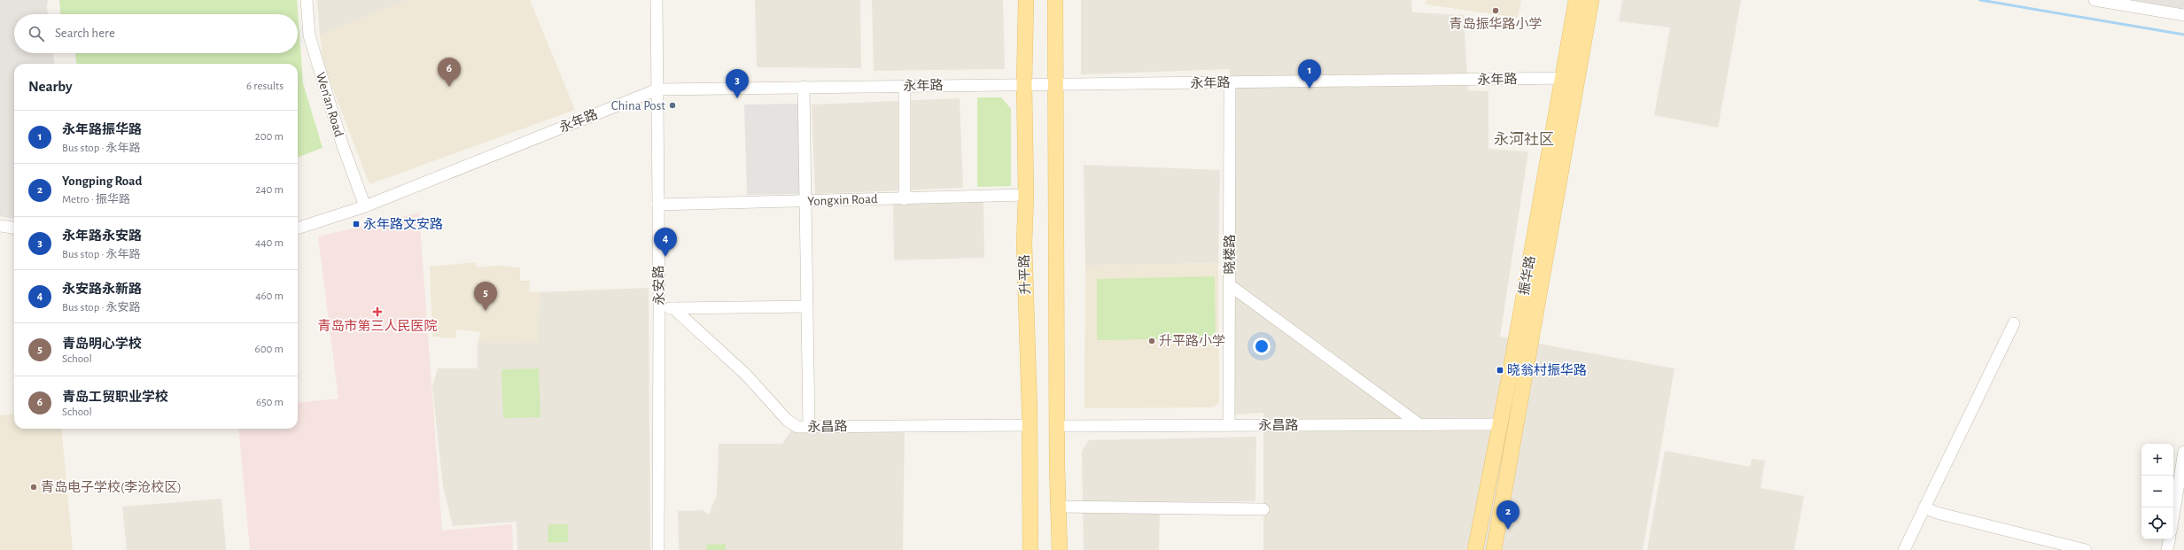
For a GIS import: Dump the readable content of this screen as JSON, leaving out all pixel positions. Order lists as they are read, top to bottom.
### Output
{
  "streets": {
    "main road": ["升平路", "振华路"],
    "street": [
      "永年路",
      "Wen'an Road",
      "Yongxin Road",
      "晓楼路",
      "永安路",
      "永昌路"
    ]
  },
  "crossings": [
    ["永年路", "Wen'an Road"],
    ["永年路", "晓楼路"],
    ["永年路", "升平路"],
    ["永年路", "振华路"],
    ["永年路", "永安路"],
    ["Yongxin Road", "升平路"],
    ["Yongxin Road", "永安路"],
    ["晓楼路", "永昌路"],
    ["升平路", "永昌路"],
    ["振华路", "永昌路"]
  ],
  "districts": ["永河社区"],
  "places": {
    "other": [
      "青岛振华路小学",
      "China Post",
      "升平路小学",
      "青岛电子学校(李沧校区)"
    ],
    "transit": ["永年路文安路", "晓翁村振华路"],
    "health": ["青岛市第三人民医院"]
  },
  "page": {
    "search": "Search here",
    "pins": [
      "6",
      "1",
      "3",
      "4",
      "5",
      "2"
    ],
    "heading": ["Nearby", "6 results"],
    "list": [
      {
        "mark": "1",
        "name": "永年路振华路",
        "note": "Bus stop · 永年路",
        "value": "200 m"
      },
      {
        "mark": "2",
        "name": "Yongping Road",
        "note": "Metro · 振华路",
        "value": "240 m"
      },
      {
        "mark": "3",
        "name": "永年路永安路",
        "note": "Bus stop · 永年路",
        "value": "440 m"
      },
      {
        "mark": "4",
        "name": "永安路永新路",
        "note": "Bus stop · 永安路",
        "value": "460 m"
      },
      {
        "mark": "5",
        "name": "青岛明心学校",
        "note": "School",
        "value": "600 m"
      },
      {
        "mark": "6",
        "name": "青岛工贸职业学校",
        "note": "School",
        "value": "650 m"
      }
    ],
    "map_buttons": ["+", "−"]
  }
}
